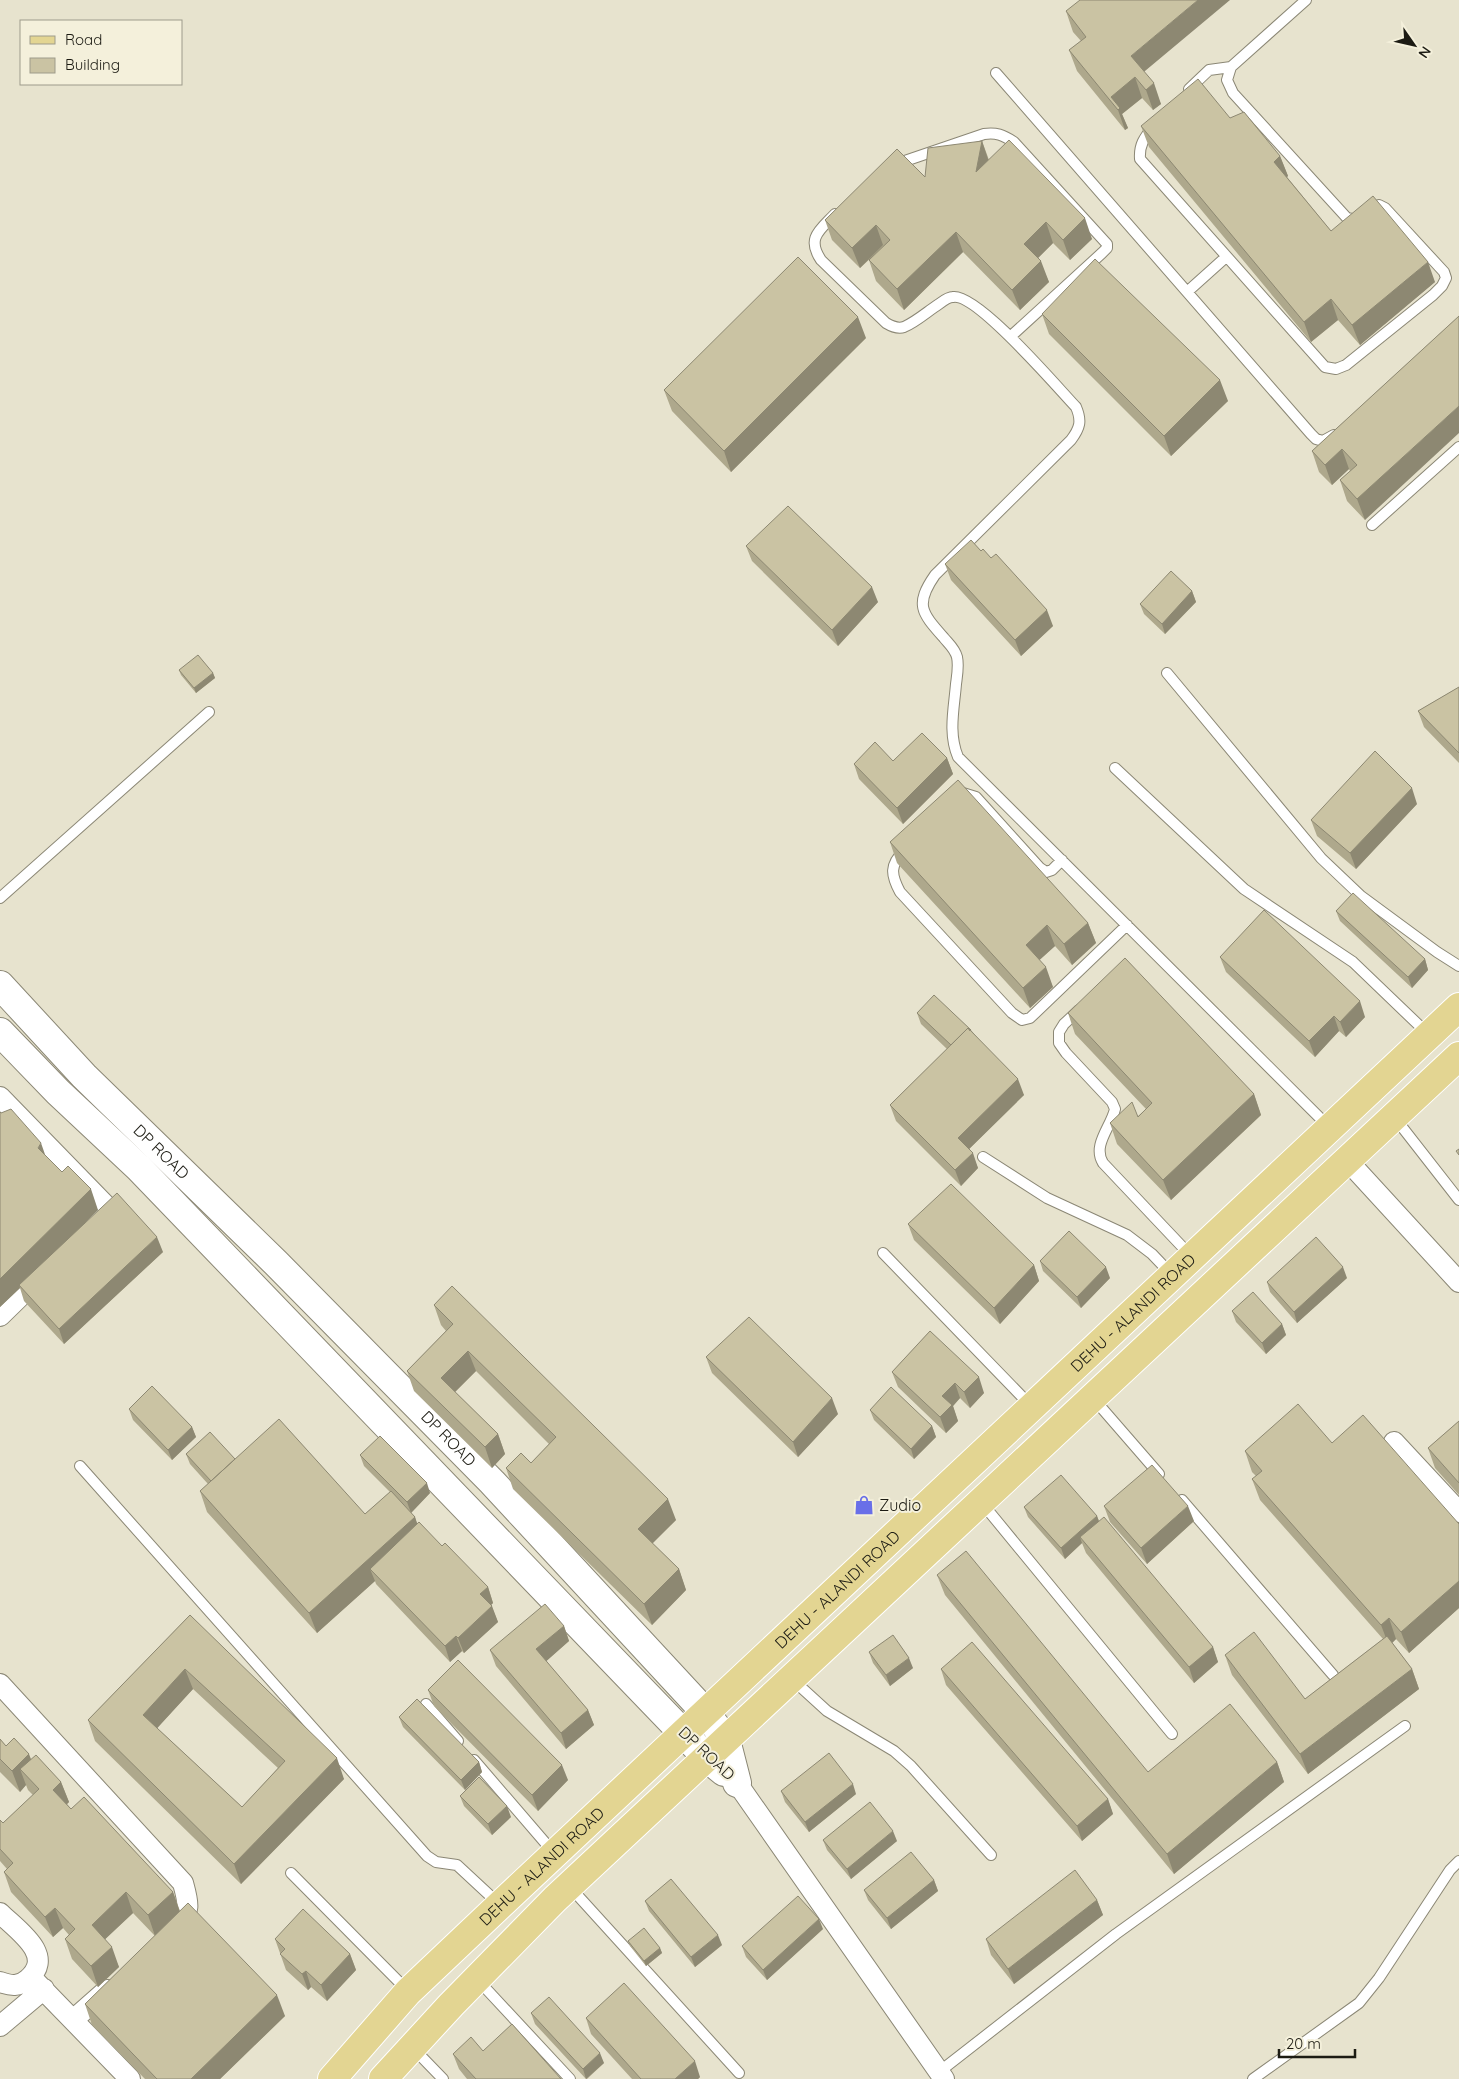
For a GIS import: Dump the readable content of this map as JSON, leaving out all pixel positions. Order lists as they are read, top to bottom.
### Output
{
  "streets": {
    "main road": ["DEHU - ALANDI ROAD"],
    "street": ["DP ROAD"]
  },
  "crossings": [
    ["DP ROAD", "DEHU - ALANDI ROAD"]
  ],
  "places": {
    "shop": ["Zudio"]
  },
  "legend": ["Road", "Building"],
  "scale_bar": "20 m",
  "north": "bottom right"
}
